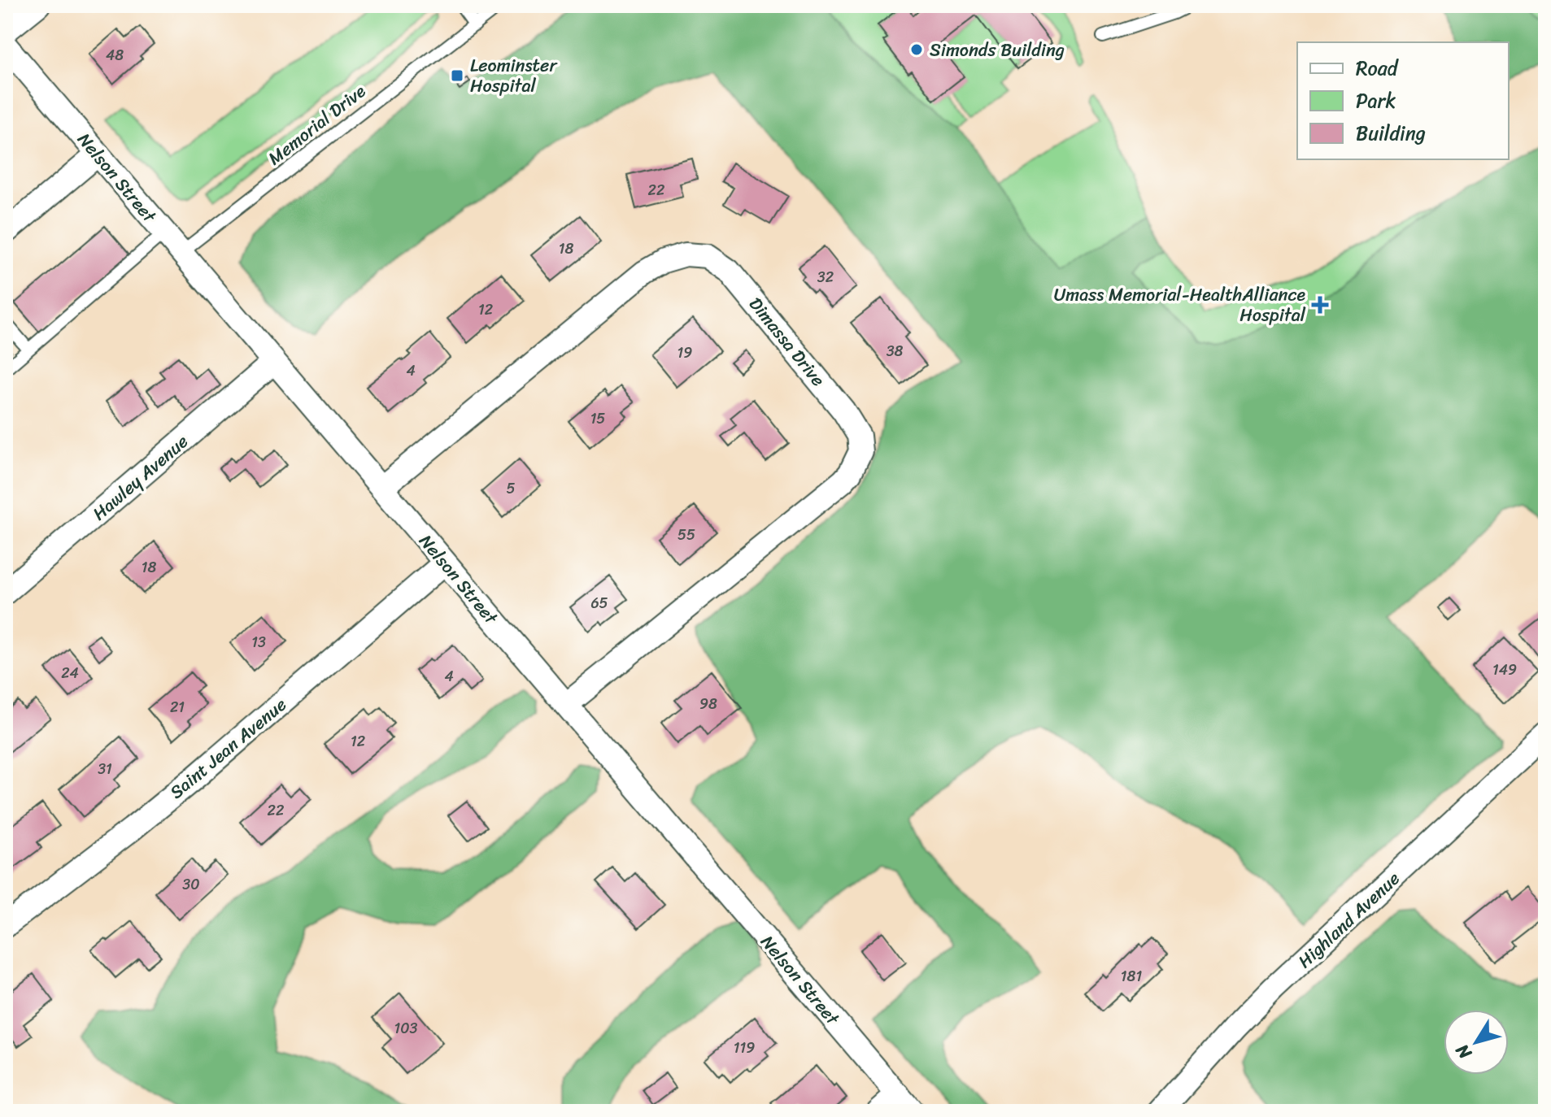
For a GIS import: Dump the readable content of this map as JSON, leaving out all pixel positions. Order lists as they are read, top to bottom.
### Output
{
  "streets": {
    "street": [
      "Nelson Street",
      "Dimassa Drive",
      "Hawley Avenue",
      "Saint Jean Avenue",
      "Highland Avenue"
    ],
    "lane": ["Memorial Drive"]
  },
  "crossings": [
    ["Memorial Drive", "Nelson Street"],
    ["Nelson Street", "Dimassa Drive"],
    ["Nelson Street", "Hawley Avenue"],
    ["Nelson Street", "Saint Jean Avenue"]
  ],
  "places": {
    "other": ["Simonds Building"],
    "transit": ["Leominster Hospital"],
    "health": ["Umass Memorial-HealthAlliance Hospital"]
  },
  "house_numbers": [
    "48",
    "22",
    "18",
    "32",
    "12",
    "38",
    "19",
    "4",
    "15",
    "5",
    "55",
    "18",
    "65",
    "13",
    "149",
    "24",
    "4",
    "98",
    "21",
    "12",
    "31",
    "22",
    "30",
    "181",
    "103",
    "119"
  ],
  "legend": ["Road", "Park", "Building"],
  "north": "bottom left"
}
